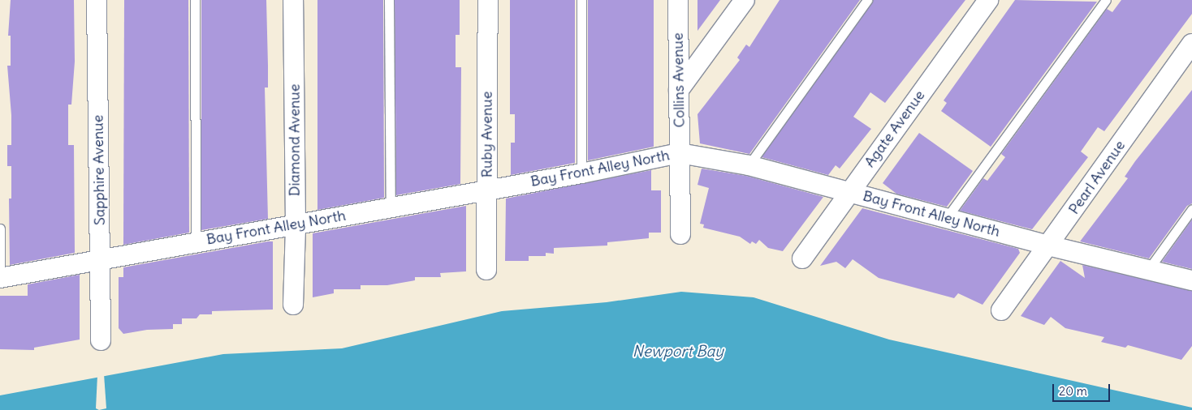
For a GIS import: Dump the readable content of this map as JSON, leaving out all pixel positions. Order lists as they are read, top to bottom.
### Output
{
  "streets": {
    "street": [
      "Collins Avenue",
      "Agate Avenue",
      "Ruby Avenue",
      "Diamond Avenue",
      "Bay Front Alley North",
      "Sapphire Avenue",
      "Pearl Avenue"
    ]
  },
  "crossings": [
    ["Collins Avenue", "Bay Front Alley North"],
    ["Agate Avenue", "Bay Front Alley North"],
    ["Ruby Avenue", "Bay Front Alley North"],
    ["Diamond Avenue", "Bay Front Alley North"],
    ["Bay Front Alley North", "Sapphire Avenue"],
    ["Bay Front Alley North", "Pearl Avenue"]
  ],
  "water": ["Newport Bay"],
  "scale_bar": "20 m"
}
